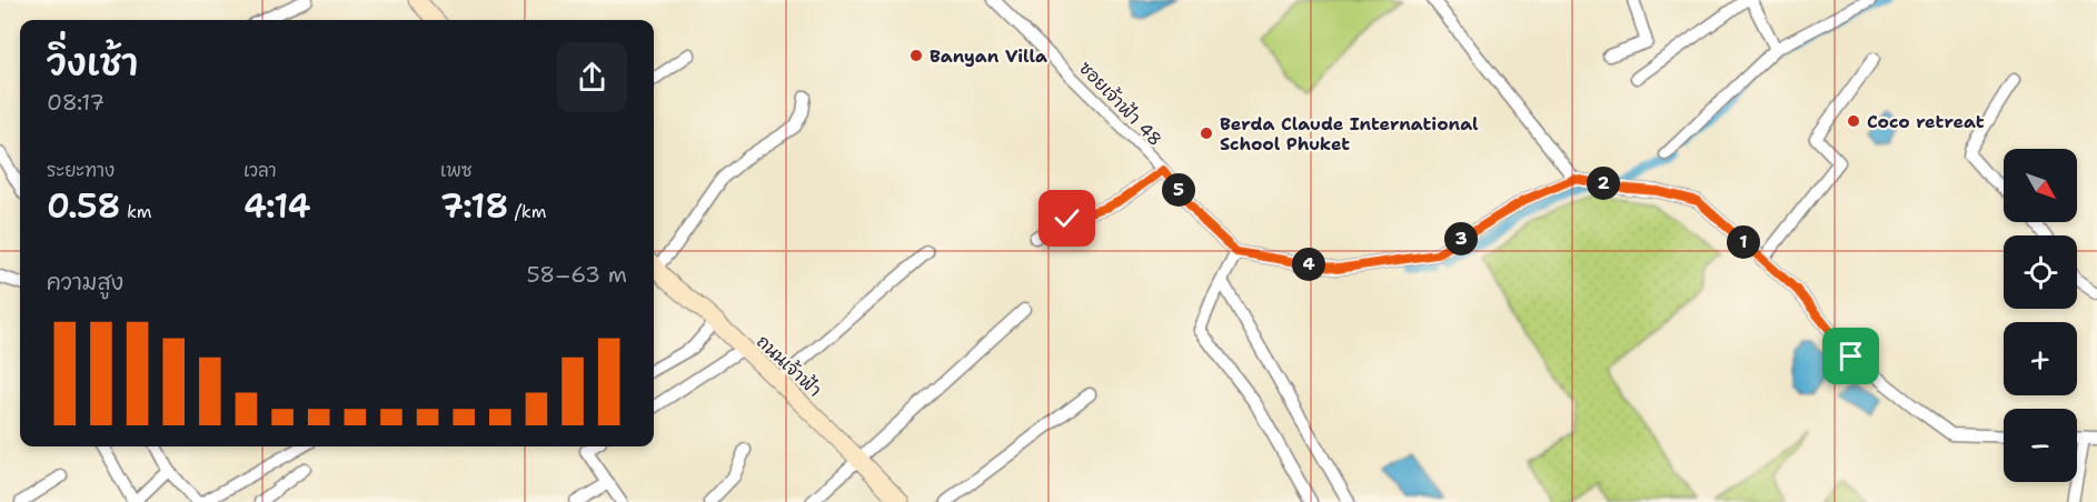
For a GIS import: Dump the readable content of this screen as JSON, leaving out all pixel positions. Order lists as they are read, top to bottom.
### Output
{
  "streets": {
    "main road": ["ถนนเจ้าฟ้า"],
    "street": ["ซอยเจ้าฟ้า 48"]
  },
  "places": ["Banyan Villa", "Coco retreat", "Berda Claude International School Phuket"],
  "north": "bottom right",
  "page": {
    "heading": ["วิ่งเช้า", "08:17"],
    "stats": [
      ["ระยะทาง", "0.58 km"],
      ["เวลา", "4:14"],
      ["เพซ", "7:18 /km"]
    ],
    "map_buttons": ["+", "−"],
    "pins": [
      "2",
      "5",
      "3",
      "1",
      "4"
    ],
    "chart": ["ความสูง", "58–63 m"]
  }
}
